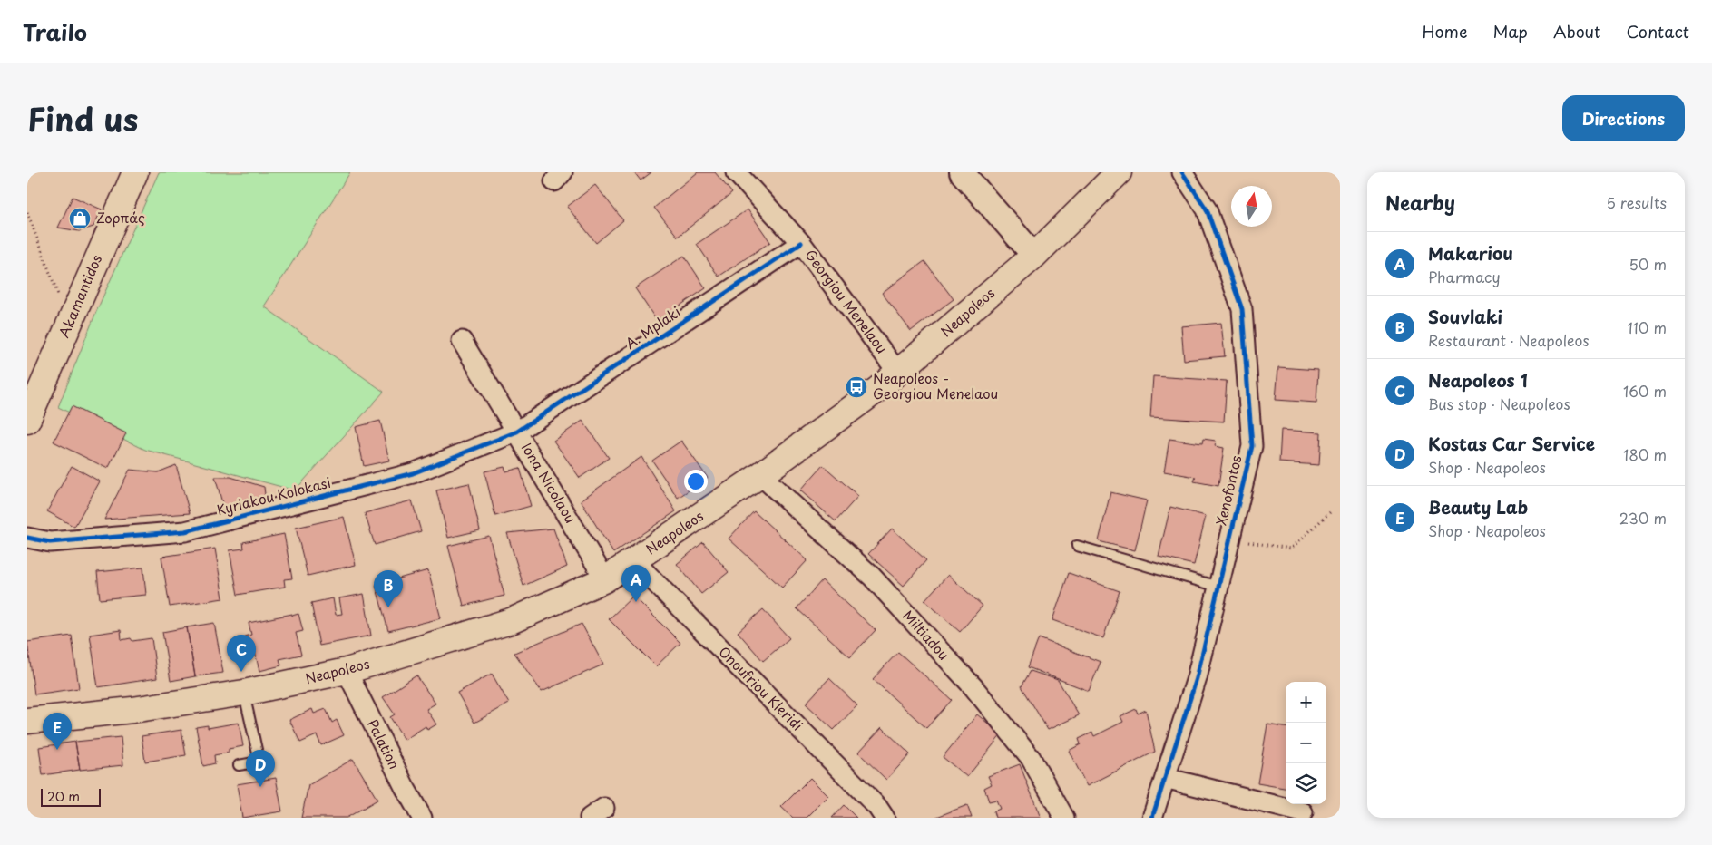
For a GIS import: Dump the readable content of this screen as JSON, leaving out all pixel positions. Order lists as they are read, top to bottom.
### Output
{
  "streets": {
    "main road": ["Akamantidos", "Neapoleos"],
    "street": [
      "Georgiou Menelaou",
      "A. Mplaki",
      "Iona Nicolaou",
      "Xenofontos",
      "Kyriakou Kolokasi",
      "Miltiadou",
      "Onoufriou Kleridi",
      "Palation"
    ]
  },
  "crossings": [
    ["Georgiou Menelaou", "Neapoleos"],
    ["Georgiou Menelaou", "A. Mplaki"],
    ["Neapoleos", "Iona Nicolaou"],
    ["Neapoleos", "Miltiadou"],
    ["Neapoleos", "Onoufriou Kleridi"],
    ["Neapoleos", "Palation"],
    ["A. Mplaki", "Iona Nicolaou"],
    ["A. Mplaki", "Kyriakou Kolokasi"],
    ["Iona Nicolaou", "Kyriakou Kolokasi"]
  ],
  "places": {
    "shop": ["Ζορπάς"],
    "bus stop": ["Neapoleos - Georgiou Menelaou"]
  },
  "scale_bar": "20 m",
  "north": "top",
  "page": {
    "header": "Trailo",
    "nav": [
      "Home",
      "Map",
      "About",
      "Contact"
    ],
    "title": "Find us",
    "buttons": "Directions",
    "heading": ["Nearby", "5 results"],
    "list": [
      {
        "mark": "A",
        "name": "Makariou",
        "note": "Pharmacy",
        "value": "50 m"
      },
      {
        "mark": "B",
        "name": "Souvlaki",
        "note": "Restaurant · Neapoleos",
        "value": "110 m"
      },
      {
        "mark": "C",
        "name": "Neapoleos 1",
        "note": "Bus stop · Neapoleos",
        "value": "160 m"
      },
      {
        "mark": "D",
        "name": "Kostas Car Service",
        "note": "Shop · Neapoleos",
        "value": "180 m"
      },
      {
        "mark": "E",
        "name": "Beauty Lab",
        "note": "Shop · Neapoleos",
        "value": "230 m"
      }
    ],
    "pins": [
      "A",
      "B",
      "C",
      "E",
      "D"
    ],
    "map_buttons": ["+", "−"],
    "scale": "20 m"
  }
}
